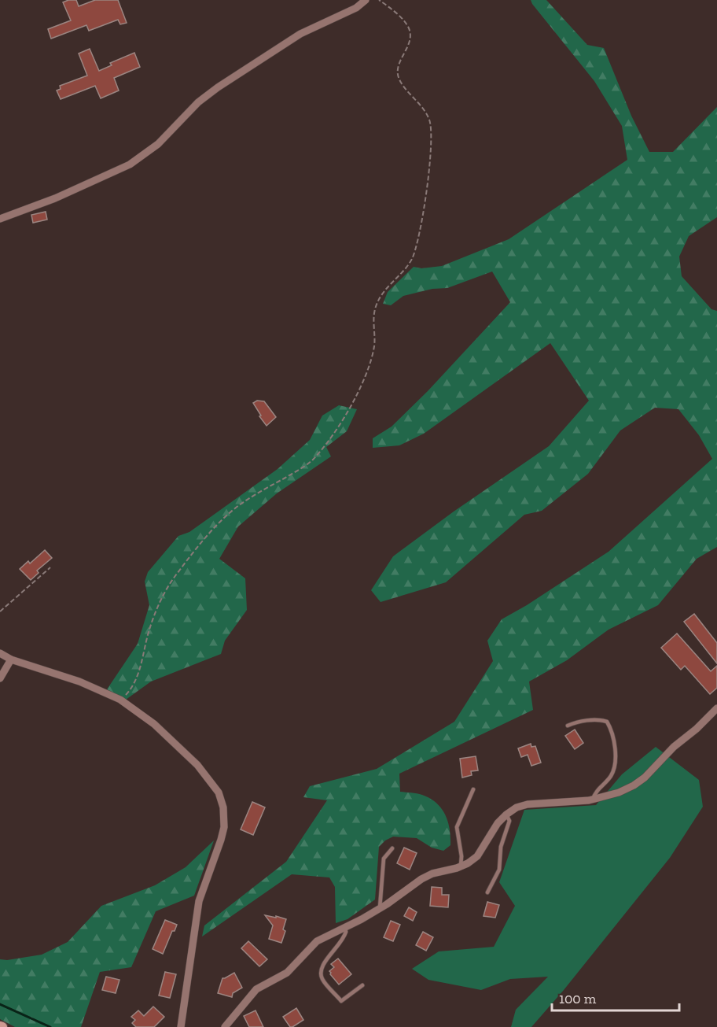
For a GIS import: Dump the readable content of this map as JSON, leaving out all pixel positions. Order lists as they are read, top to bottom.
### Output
{
  "scale_bar": "100 m"
}
